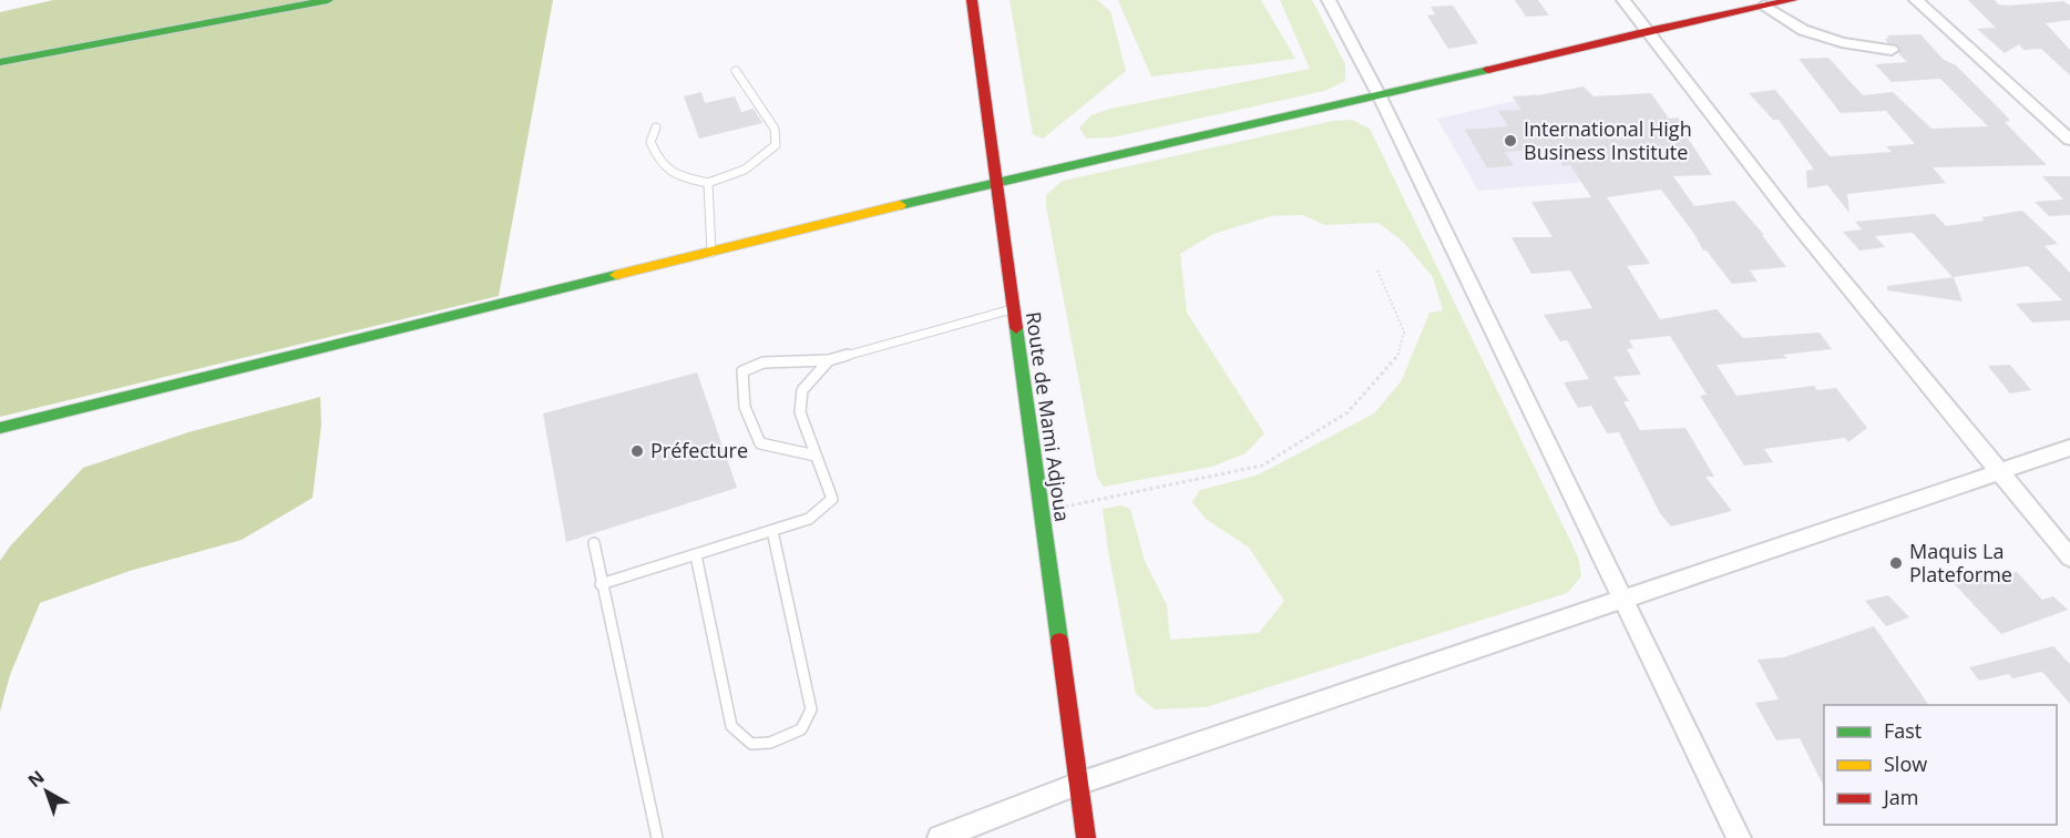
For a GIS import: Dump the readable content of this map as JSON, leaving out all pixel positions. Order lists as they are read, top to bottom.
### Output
{
  "streets": {
    "street": ["Route de Mami Adjoua"]
  },
  "places": ["International High Business Institute", "Préfecture", "Maquis La Plateforme"],
  "legend": ["Fast", "Slow", "Jam"],
  "north": "top left"
}
